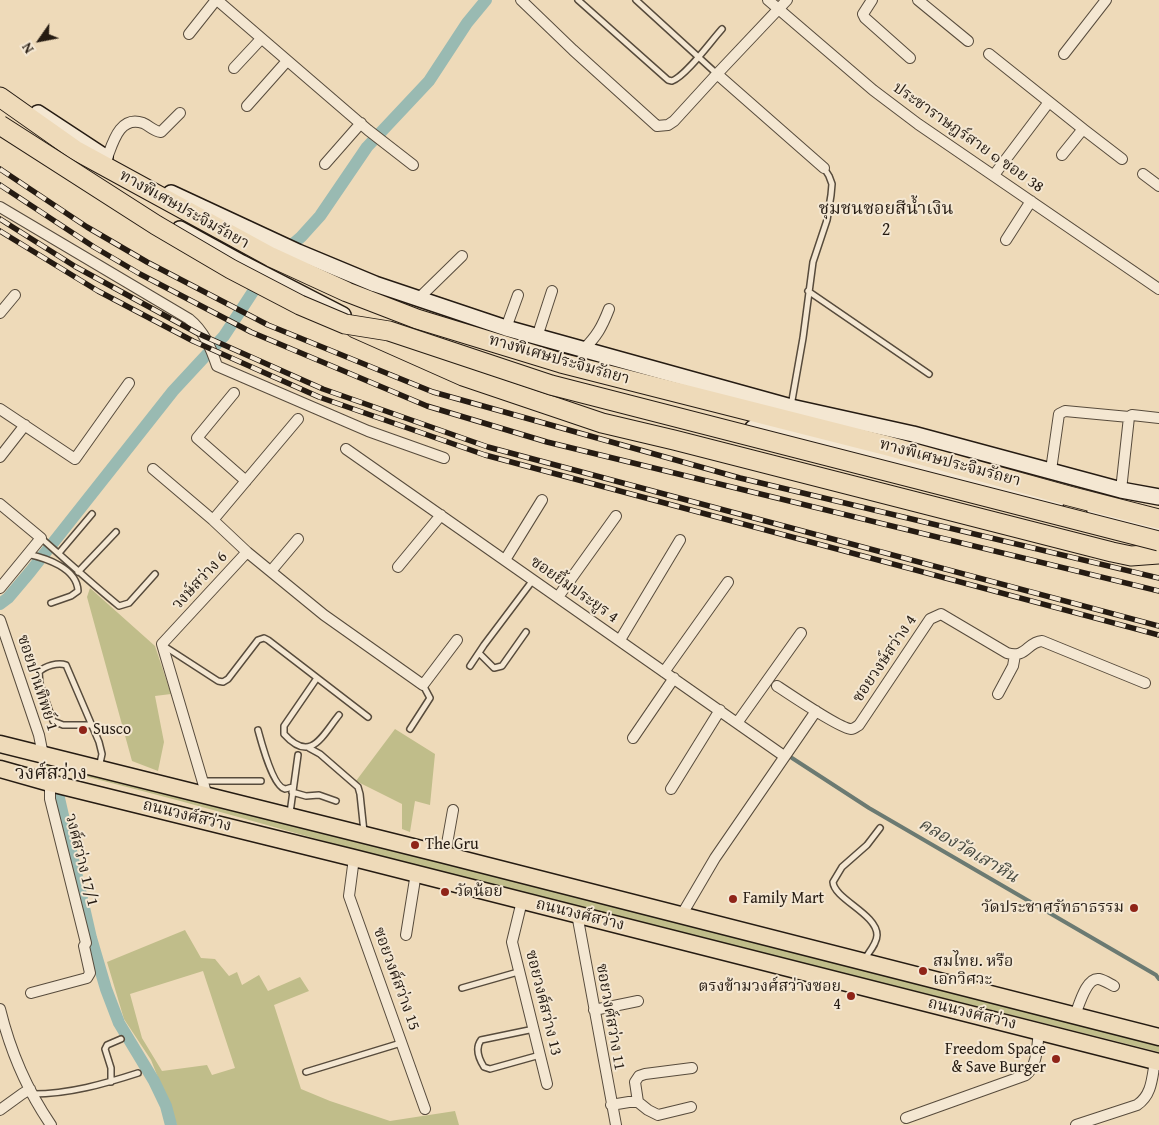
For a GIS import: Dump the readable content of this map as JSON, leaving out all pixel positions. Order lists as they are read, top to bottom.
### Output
{
  "streets": {
    "highway": ["ทางพิเศษประจิมรัถยา"],
    "main road": ["ถนนวงศ์สว่าง"],
    "street": [
      "ประชาราษฎร์สาย ๑ ซอย 38",
      "วงษ์สว่าง 6",
      "ซอยยิ้มประยูร 4",
      "ซอยวงษ์สว่าง 4",
      "ซอยปานทิพย์ 1",
      "วงศ์สว่าง 17/1",
      "ซอยวงศ์สว่าง 15",
      "ซอยวงศ์สว่าง 13",
      "ซอยวงศ์สว่าง 11"
    ]
  },
  "crossings": [
    ["ซอยปานทิพย์ 1", "ถนนวงศ์สว่าง"],
    ["ถนนวงศ์สว่าง", "วงศ์สว่าง 17/1"],
    ["ถนนวงศ์สว่าง", "ซอยวงศ์สว่าง 15"],
    ["ถนนวงศ์สว่าง", "ซอยวงศ์สว่าง 13"],
    ["ถนนวงศ์สว่าง", "ซอยวงศ์สว่าง 11"]
  ],
  "districts": ["ชุมชนซอยสีน้ำเงิน 2", "วงศ์สว่าง"],
  "water": ["คลองวัดเสาหิน"],
  "places": [
    "Susco",
    "The Gru",
    "วัดน้อย",
    "Family Mart",
    "วัดประชาศรัทธาธรรม",
    "สมไทย. หรือ เอกวิศวะ",
    "ตรงข้ามวงศ์สว่างซอย 4",
    "Freedom Space & Save Burger"
  ],
  "north": "bottom left"
}
